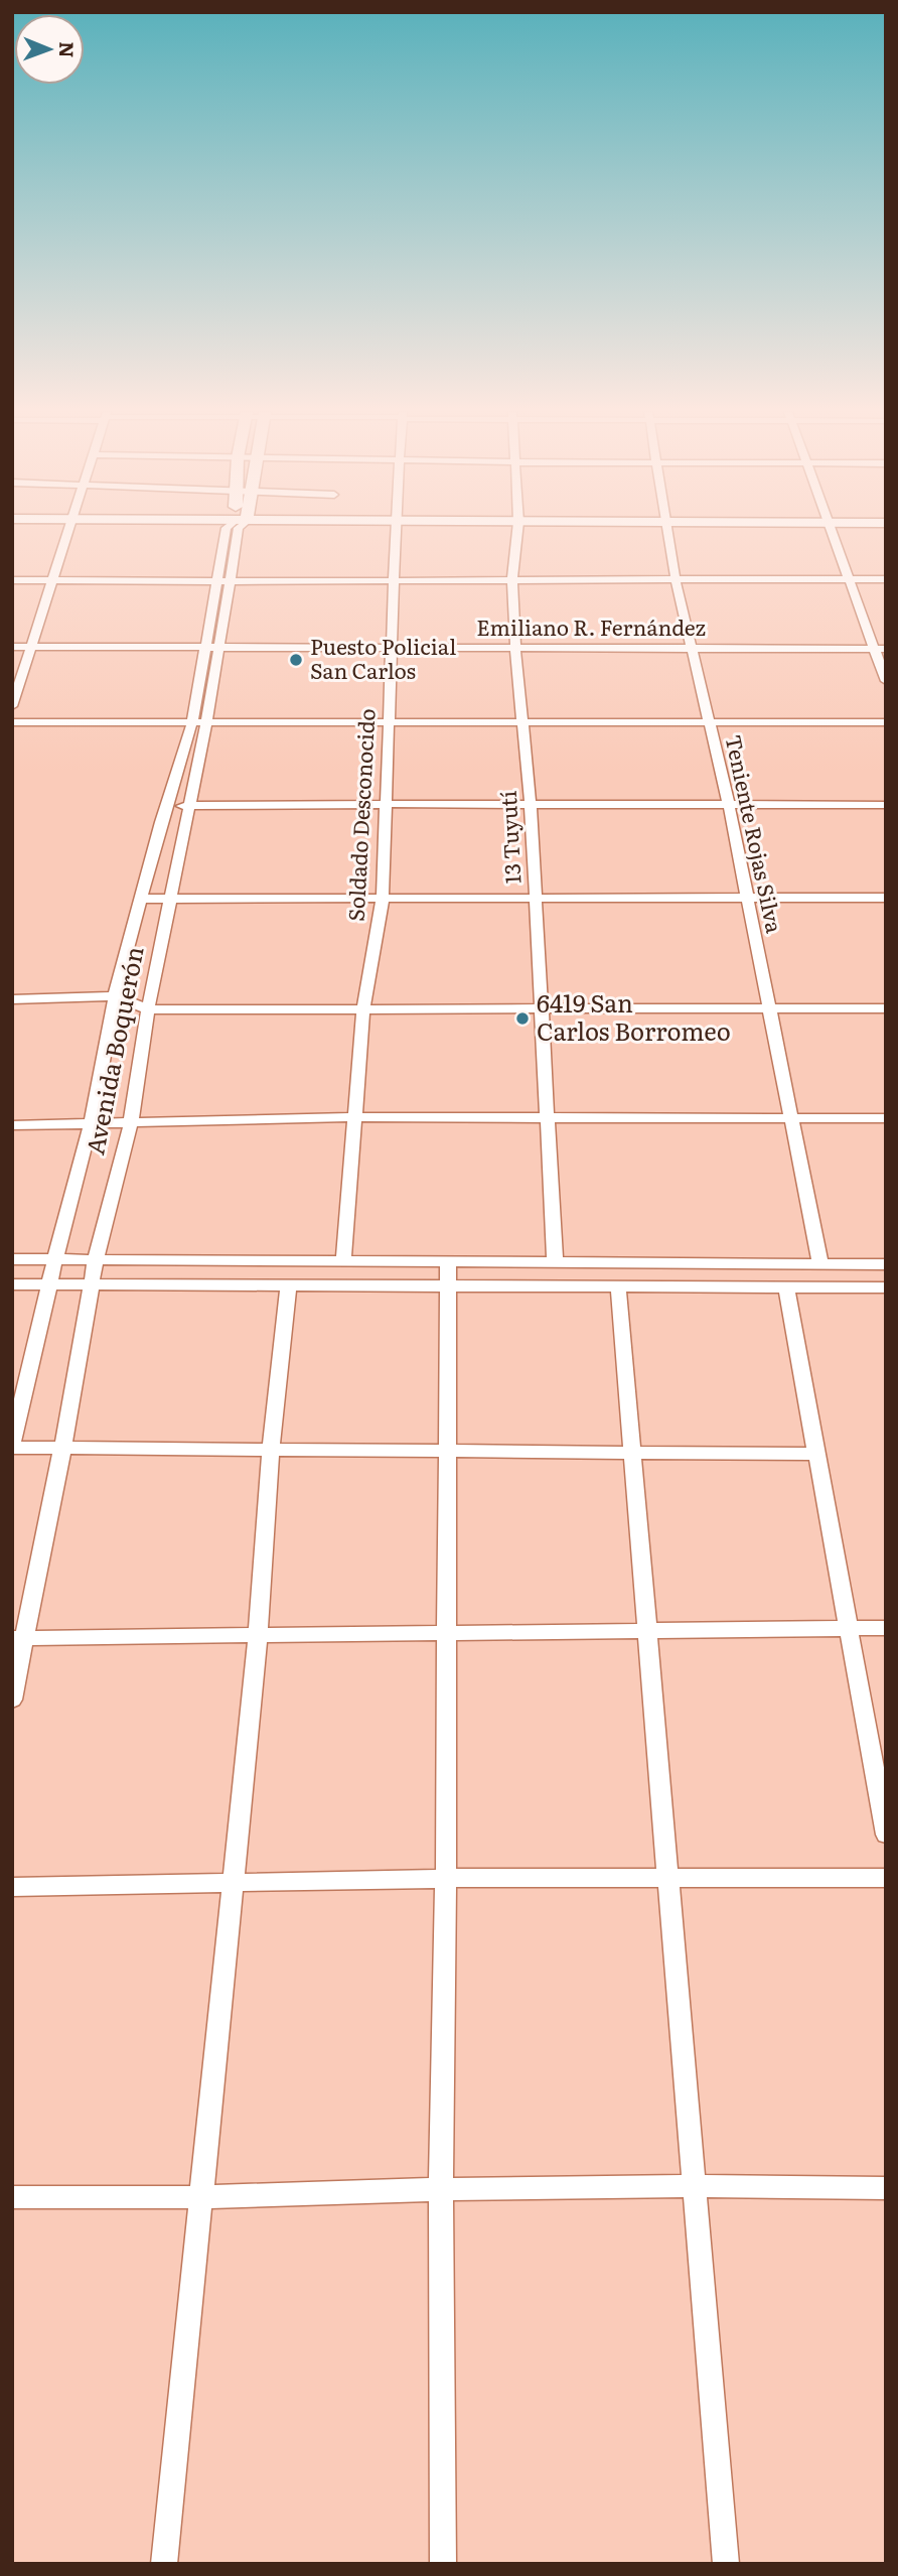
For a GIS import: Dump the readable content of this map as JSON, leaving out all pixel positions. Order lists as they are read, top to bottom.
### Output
{
  "streets": {
    "street": [
      "Emiliano R. Fernández",
      "Soldado Desconocido",
      "Teniente Rojas Silva",
      "13 Tuyutí",
      "Avenida Boquerón"
    ]
  },
  "crossings": [
    ["Emiliano R. Fernández", "Soldado Desconocido"],
    ["Emiliano R. Fernández", "Teniente Rojas Silva"],
    ["Emiliano R. Fernández", "13 Tuyutí"],
    ["Emiliano R. Fernández", "Avenida Boquerón"]
  ],
  "places": ["Puesto Policial San Carlos", "6419 San Carlos Borromeo"],
  "north": "right"
}
